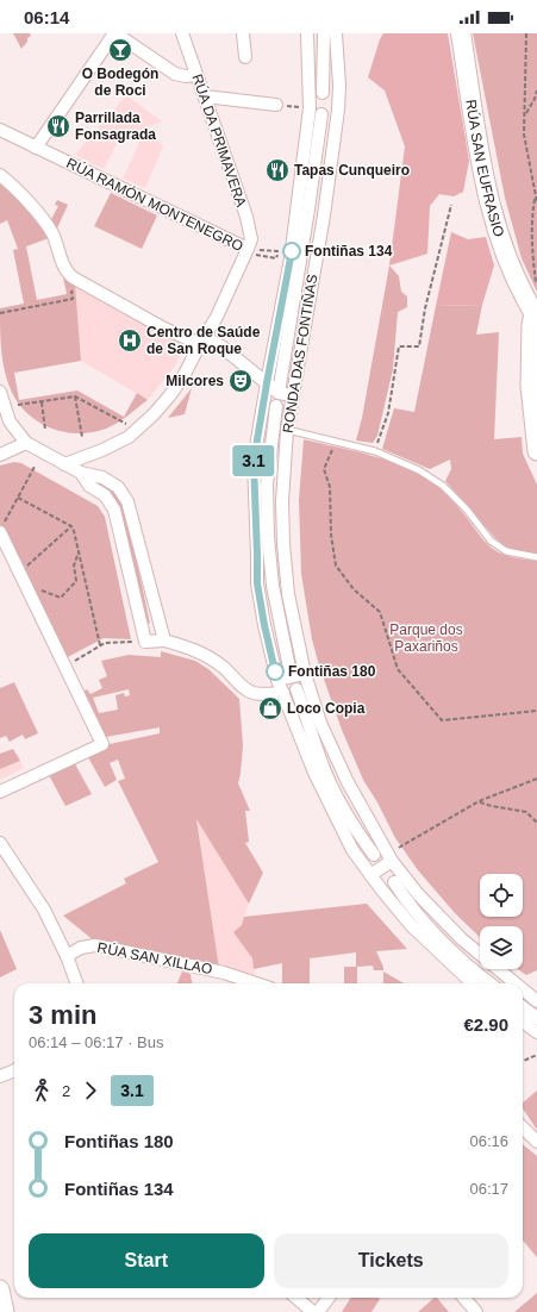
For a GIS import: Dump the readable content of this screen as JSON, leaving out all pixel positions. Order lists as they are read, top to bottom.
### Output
{
  "streets": {
    "main road": ["RÚA SAN EUFRASIO"],
    "street": [
      "RÚA DA PRIMAVERA",
      "RÚA RAMÓN MONTENEGRO",
      "RONDA DAS FONTIÑAS",
      "RÚA SAN XILLAO"
    ]
  },
  "crossings": [
    ["RÚA DA PRIMAVERA", "RÚA RAMÓN MONTENEGRO"]
  ],
  "parks": ["Parque dos Paxariños"],
  "places": {
    "bar": ["O Bodegón de Roci"],
    "restaurant": ["Parrillada Fonsagrada", "Tapas Cunqueiro"],
    "other": ["Fontiñas 134", "Fontiñas 180"],
    "hospital": ["Centro de Saúde de San Roque"],
    "theatre": ["Milcores"],
    "shop": ["Loco Copia"]
  },
  "lines": ["bus line 3.1"],
  "page": {
    "status": "06:14",
    "on_map": "3.1",
    "heading": ["3 min", "06:14 – 06:17 · Bus", "€2.90"],
    "legs": ["2", "3.1"],
    "list": [
      {
        "name": "Fontiñas 180",
        "value": "06:16"
      },
      {
        "name": "Fontiñas 134",
        "value": "06:17"
      }
    ],
    "buttons": ["Start", "Tickets"]
  }
}
